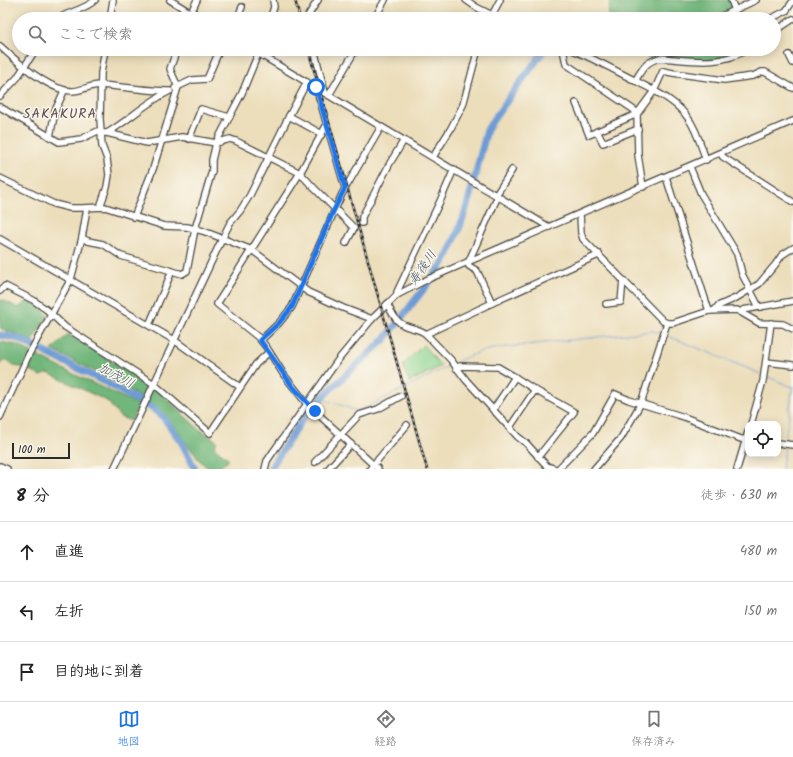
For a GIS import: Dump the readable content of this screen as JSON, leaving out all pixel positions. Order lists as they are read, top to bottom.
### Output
{
  "districts": ["SAKAKURA"],
  "water": ["寿後川", "加茂川"],
  "scale_bar": "100 m",
  "page": {
    "search": "ここで検索",
    "scale": "100 m",
    "heading": ["8 分", "徒歩 · 630 m"],
    "list": [
      ["直進", "480 m"],
      ["左折", "150 m"],
      "目的地に到着"
    ],
    "nav": ["地図", "経路", "保存済み"]
  }
}
